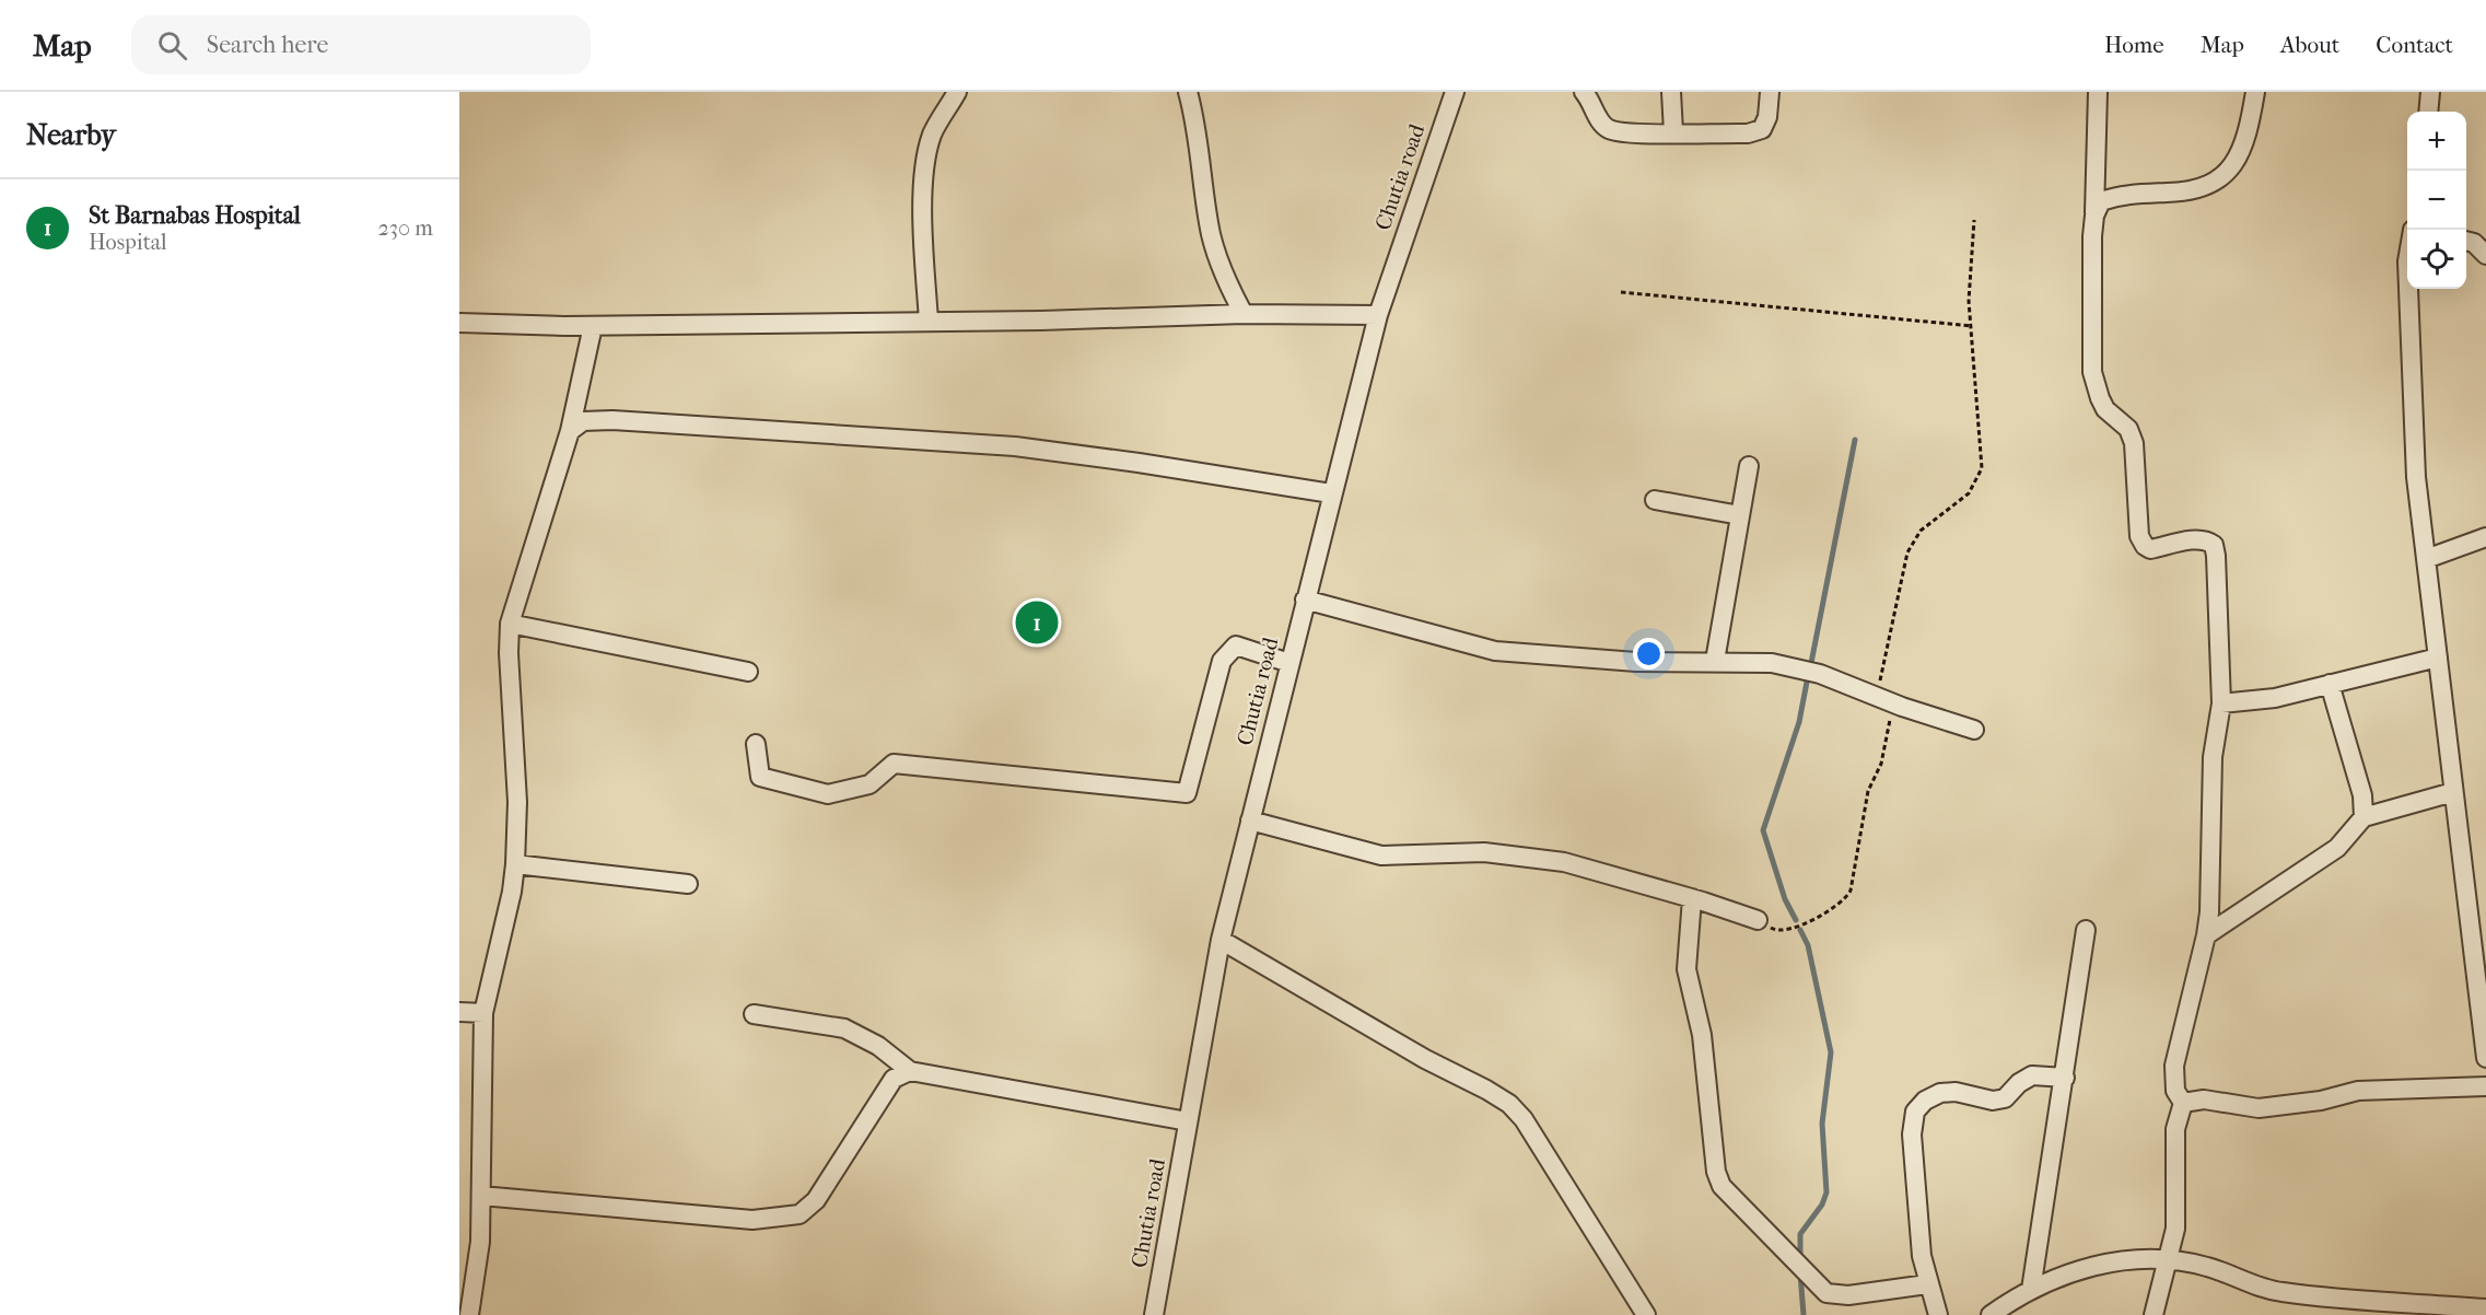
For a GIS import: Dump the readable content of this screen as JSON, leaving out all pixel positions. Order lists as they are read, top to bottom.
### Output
{
  "streets": {
    "street": ["Chutia road"]
  },
  "page": {
    "header": "Map",
    "search": "Search here",
    "nav": [
      "Home",
      "Map",
      "About",
      "Contact"
    ],
    "heading": "Nearby",
    "map_buttons": ["+", "−"],
    "list": [
      {
        "mark": "1",
        "name": "St Barnabas Hospital",
        "note": "Hospital",
        "value": "230 m"
      }
    ],
    "pins": "1"
  }
}
